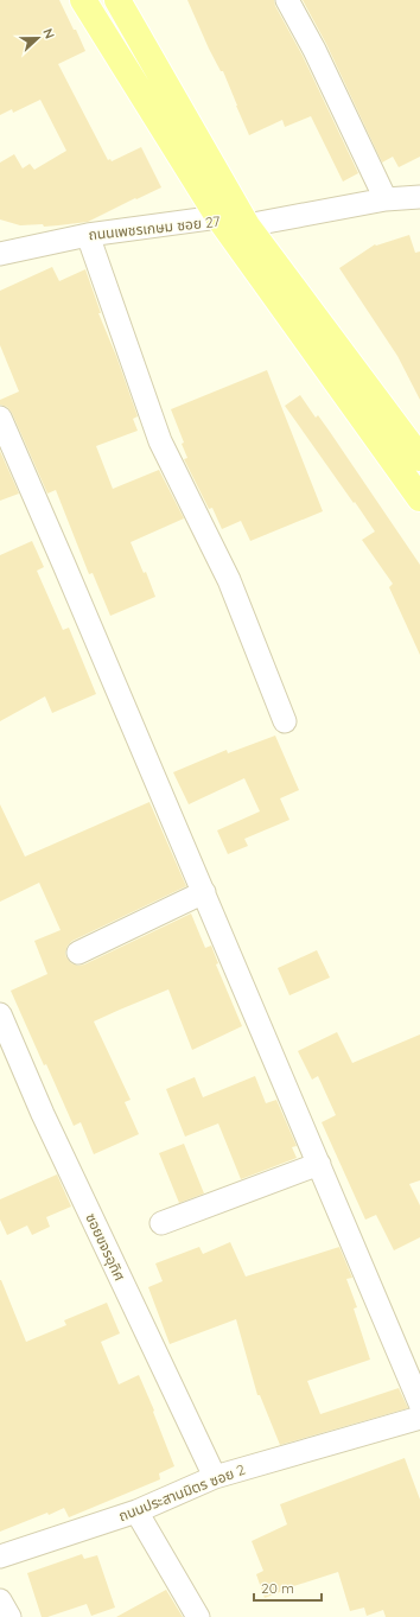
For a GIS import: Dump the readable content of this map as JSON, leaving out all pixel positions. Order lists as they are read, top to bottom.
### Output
{
  "streets": {
    "street": ["ถนนเพชรเกษม ซอย 27", "ซอยขจรอุทิศ", "ถนนประสานมิตร ซอย 2"]
  },
  "crossings": [
    ["ซอยขจรอุทิศ", "ถนนประสานมิตร ซอย 2"]
  ],
  "scale_bar": "20 m",
  "north": "right"
}
